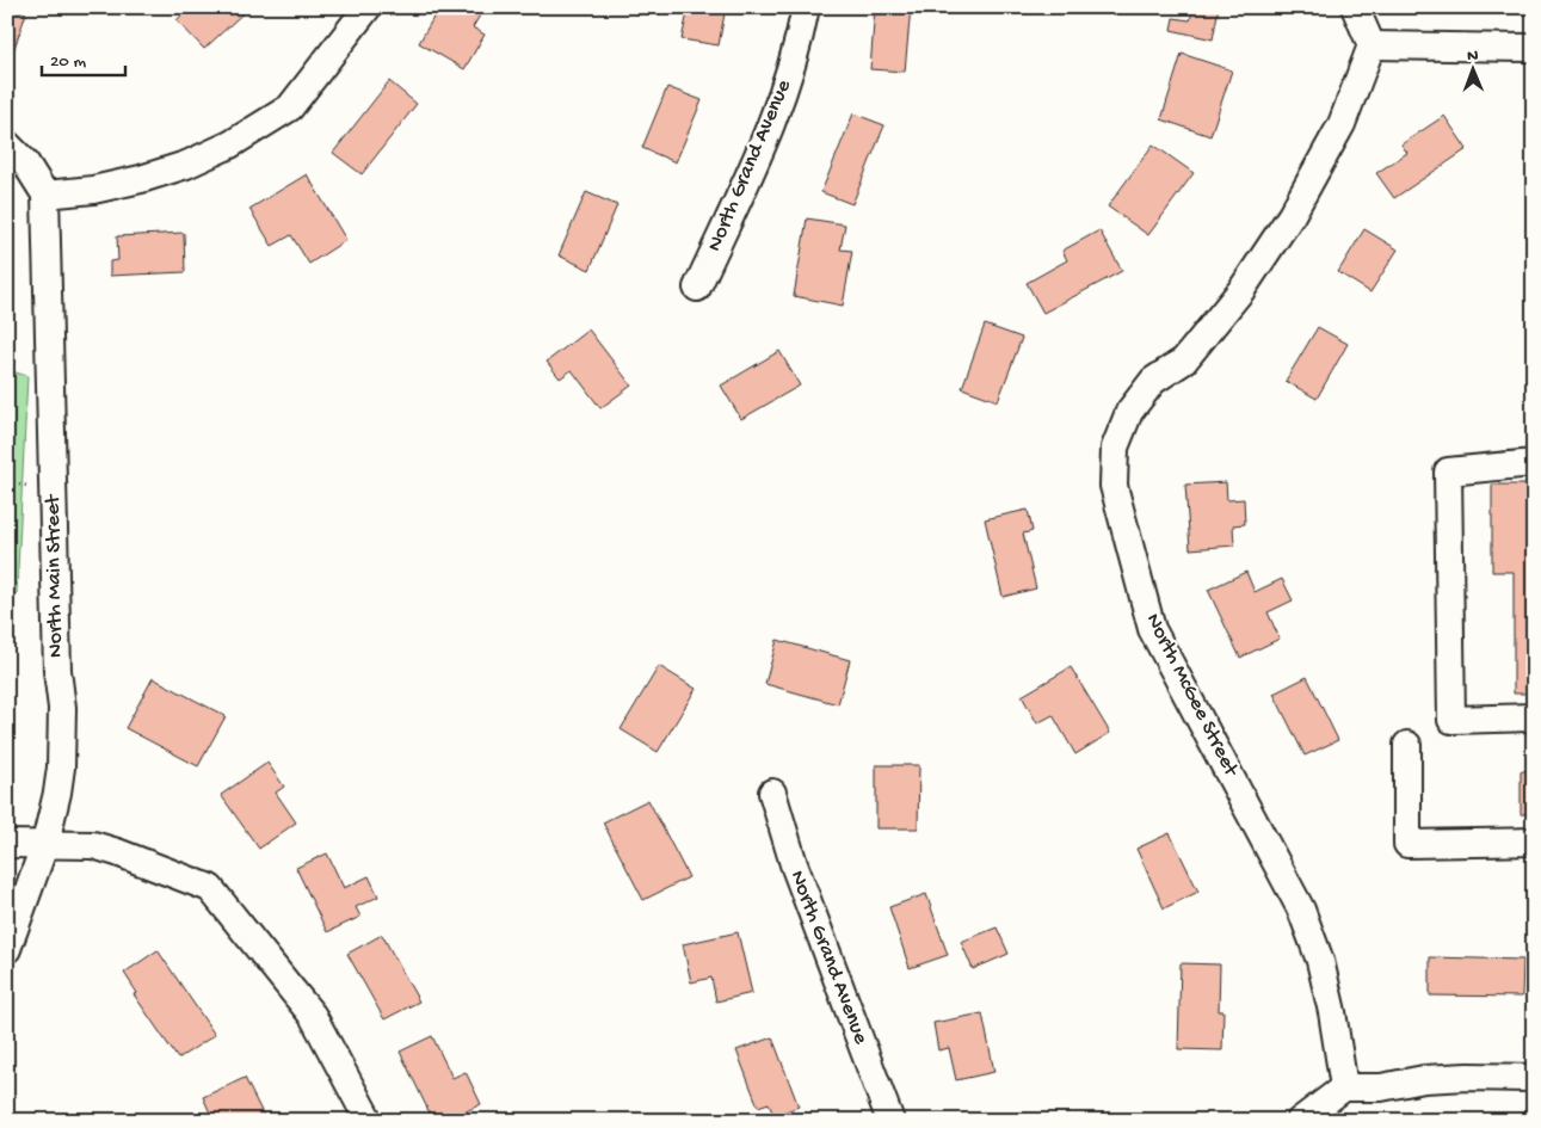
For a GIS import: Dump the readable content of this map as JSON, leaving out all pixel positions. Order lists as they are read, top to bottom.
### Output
{
  "streets": {
    "street": ["North Grand Avenue", "North Main Street", "North McGee Street"]
  },
  "scale_bar": "20 m",
  "north": "top"
}
